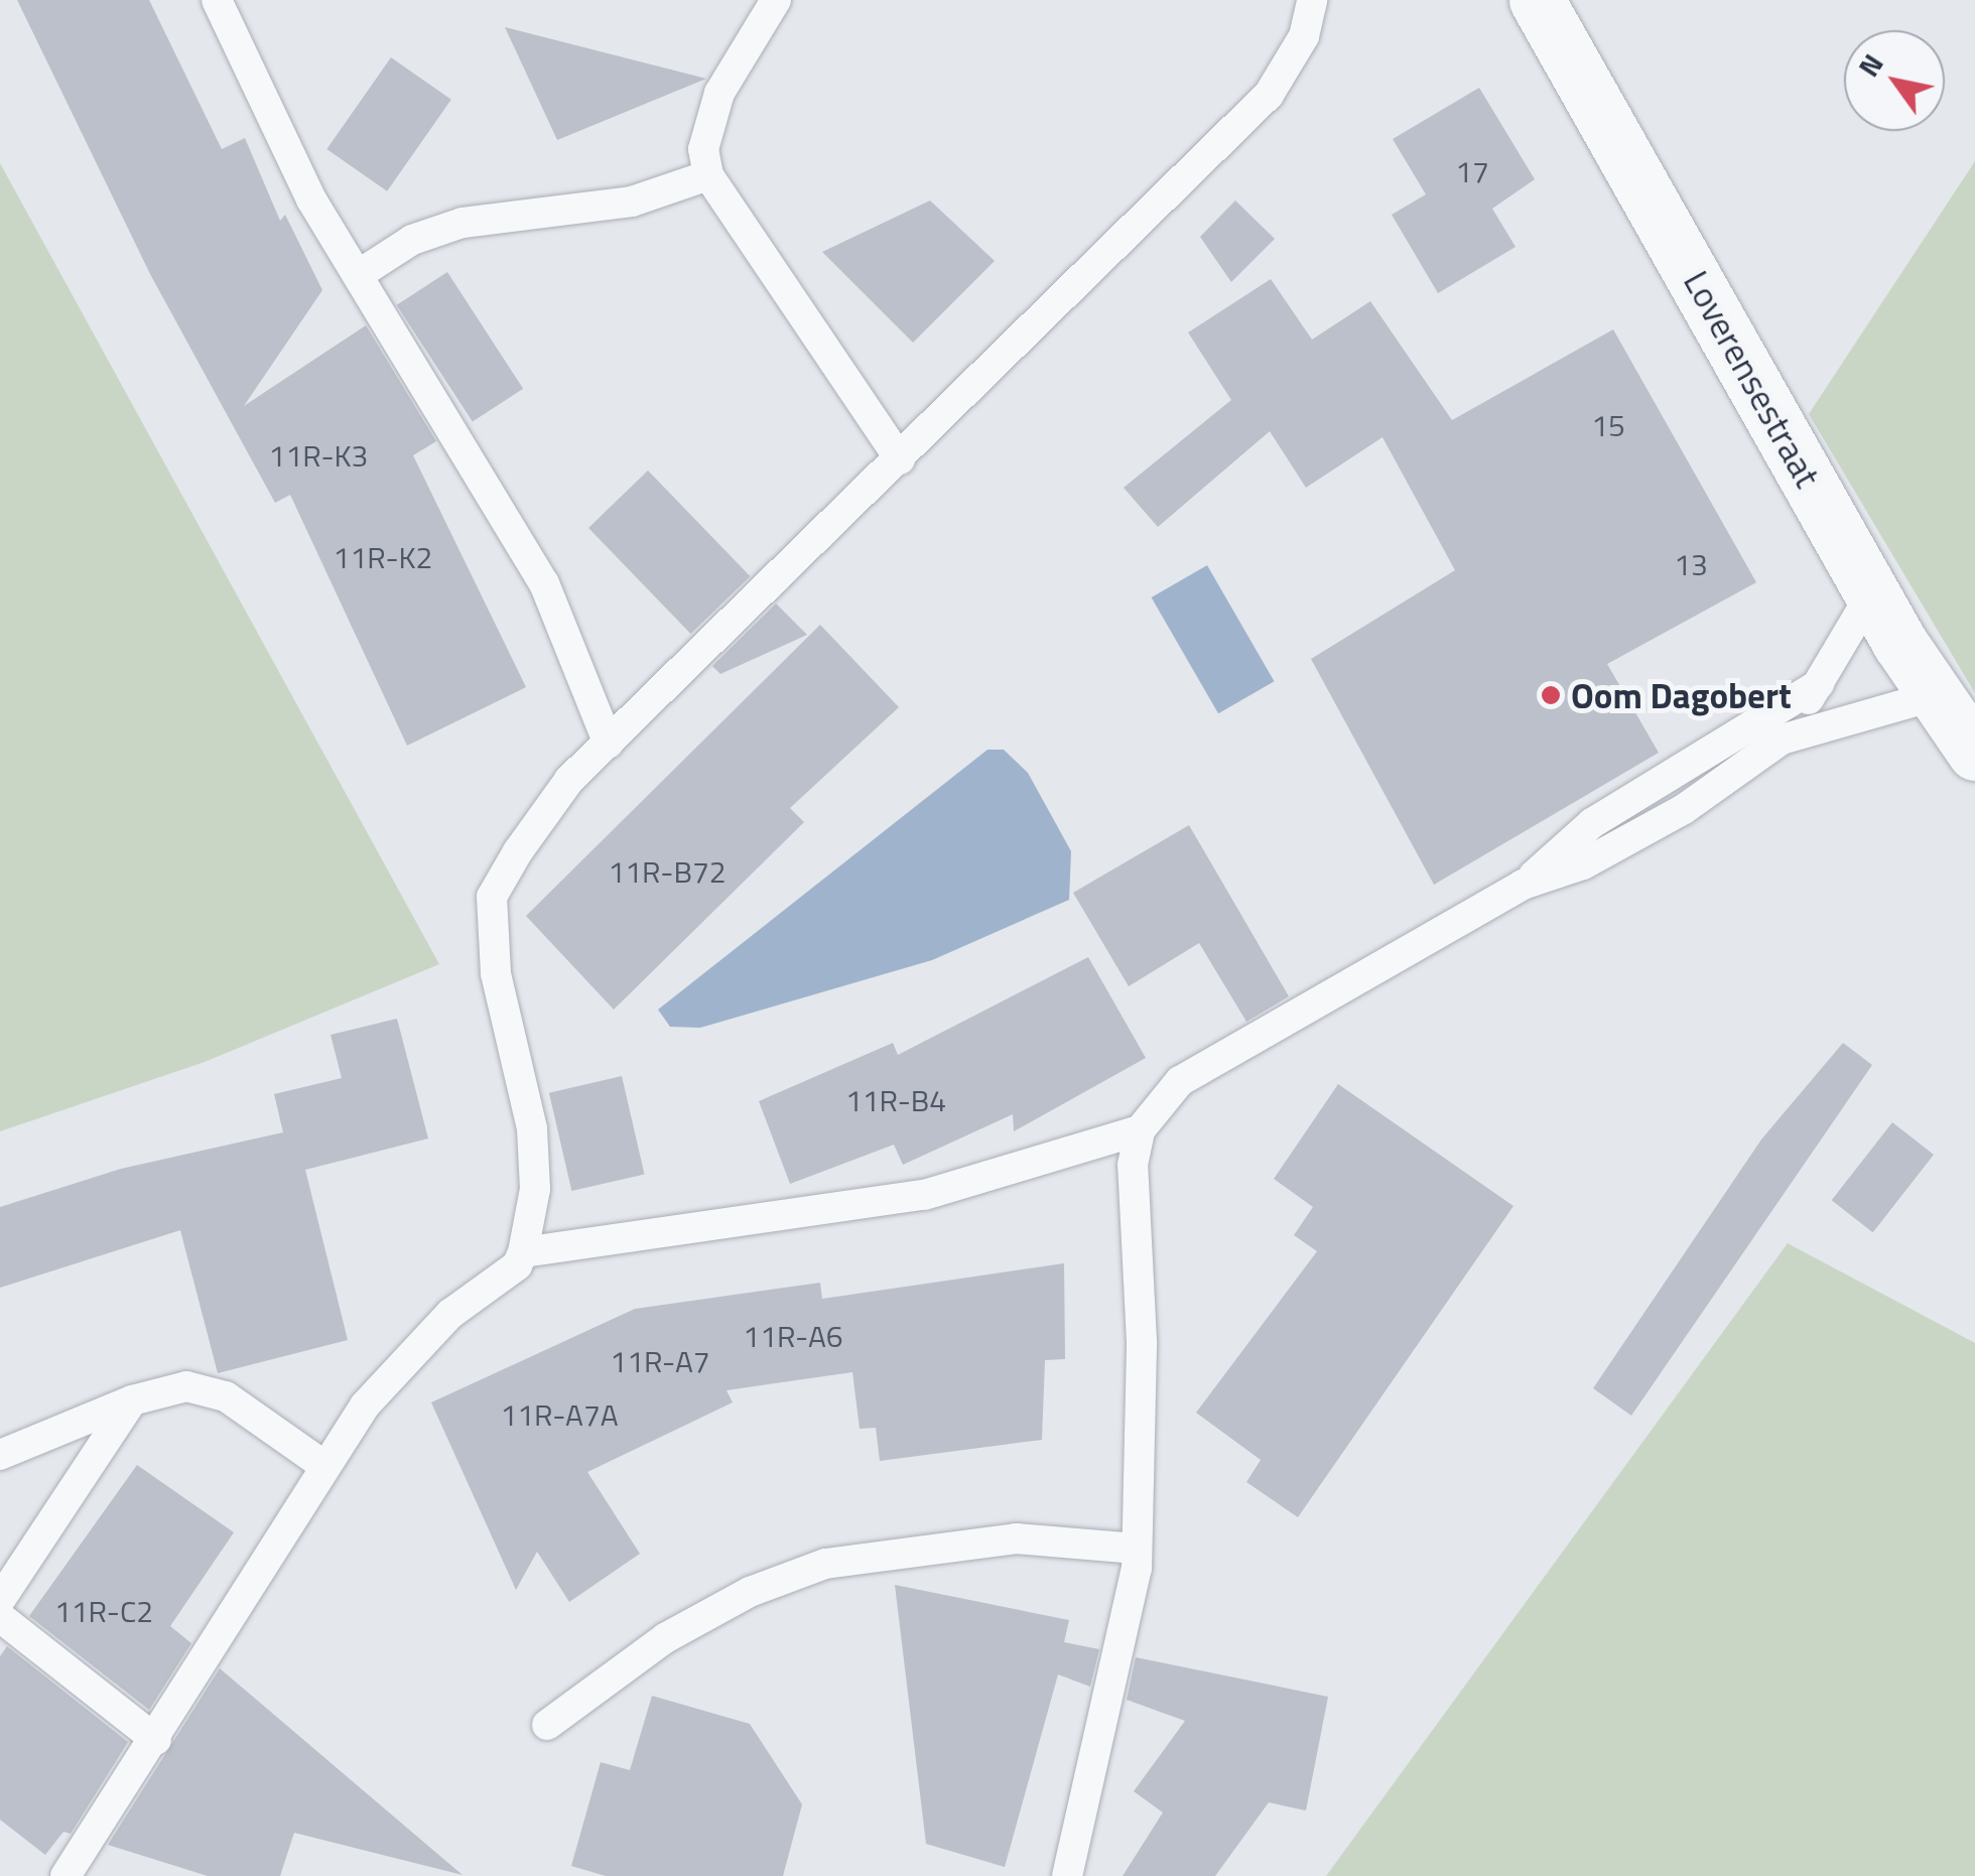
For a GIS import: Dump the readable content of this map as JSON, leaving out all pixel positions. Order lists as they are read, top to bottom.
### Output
{
  "streets": {
    "street": ["Loverensestraat"]
  },
  "places": ["Oom Dagobert"],
  "house_numbers": [
    "17",
    "15",
    "11R-K3",
    "11R-K2",
    "13",
    "11R-B72",
    "11R-B4",
    "11R-A6",
    "11R-A7",
    "11R-A7A",
    "11R-C2"
  ],
  "north": "top left"
}
